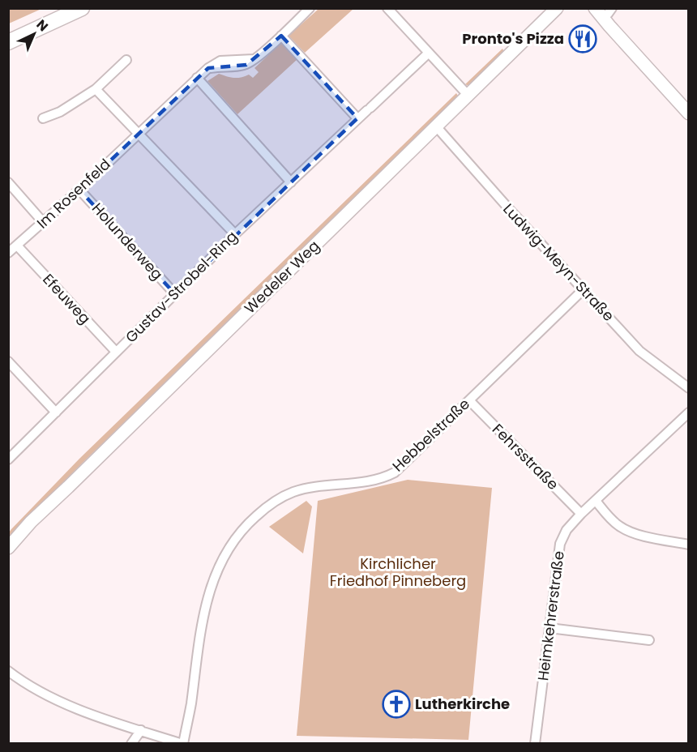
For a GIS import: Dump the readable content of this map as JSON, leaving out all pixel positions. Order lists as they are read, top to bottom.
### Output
{
  "streets": {
    "main road": ["Wedeler Weg"],
    "street": [
      "Im Rosenfeld",
      "Holunderweg",
      "Ludwig-Meyn-Straße",
      "Gustav-Strobel-Ring",
      "Efeuweg",
      "Hebbelstraße",
      "Fehrsstraße",
      "Heimkehrerstraße"
    ]
  },
  "crossings": [
    ["Im Rosenfeld", "Holunderweg"],
    ["Im Rosenfeld", "Efeuweg"],
    ["Holunderweg", "Gustav-Strobel-Ring"],
    ["Ludwig-Meyn-Straße", "Wedeler Weg"],
    ["Ludwig-Meyn-Straße", "Hebbelstraße"],
    ["Gustav-Strobel-Ring", "Efeuweg"],
    ["Hebbelstraße", "Fehrsstraße"],
    ["Fehrsstraße", "Heimkehrerstraße"]
  ],
  "parks": ["Kirchlicher Friedhof Pinneberg"],
  "places": {
    "restaurant": ["Pronto's Pizza"],
    "church": ["Lutherkirche"]
  },
  "north": "top right"
}
